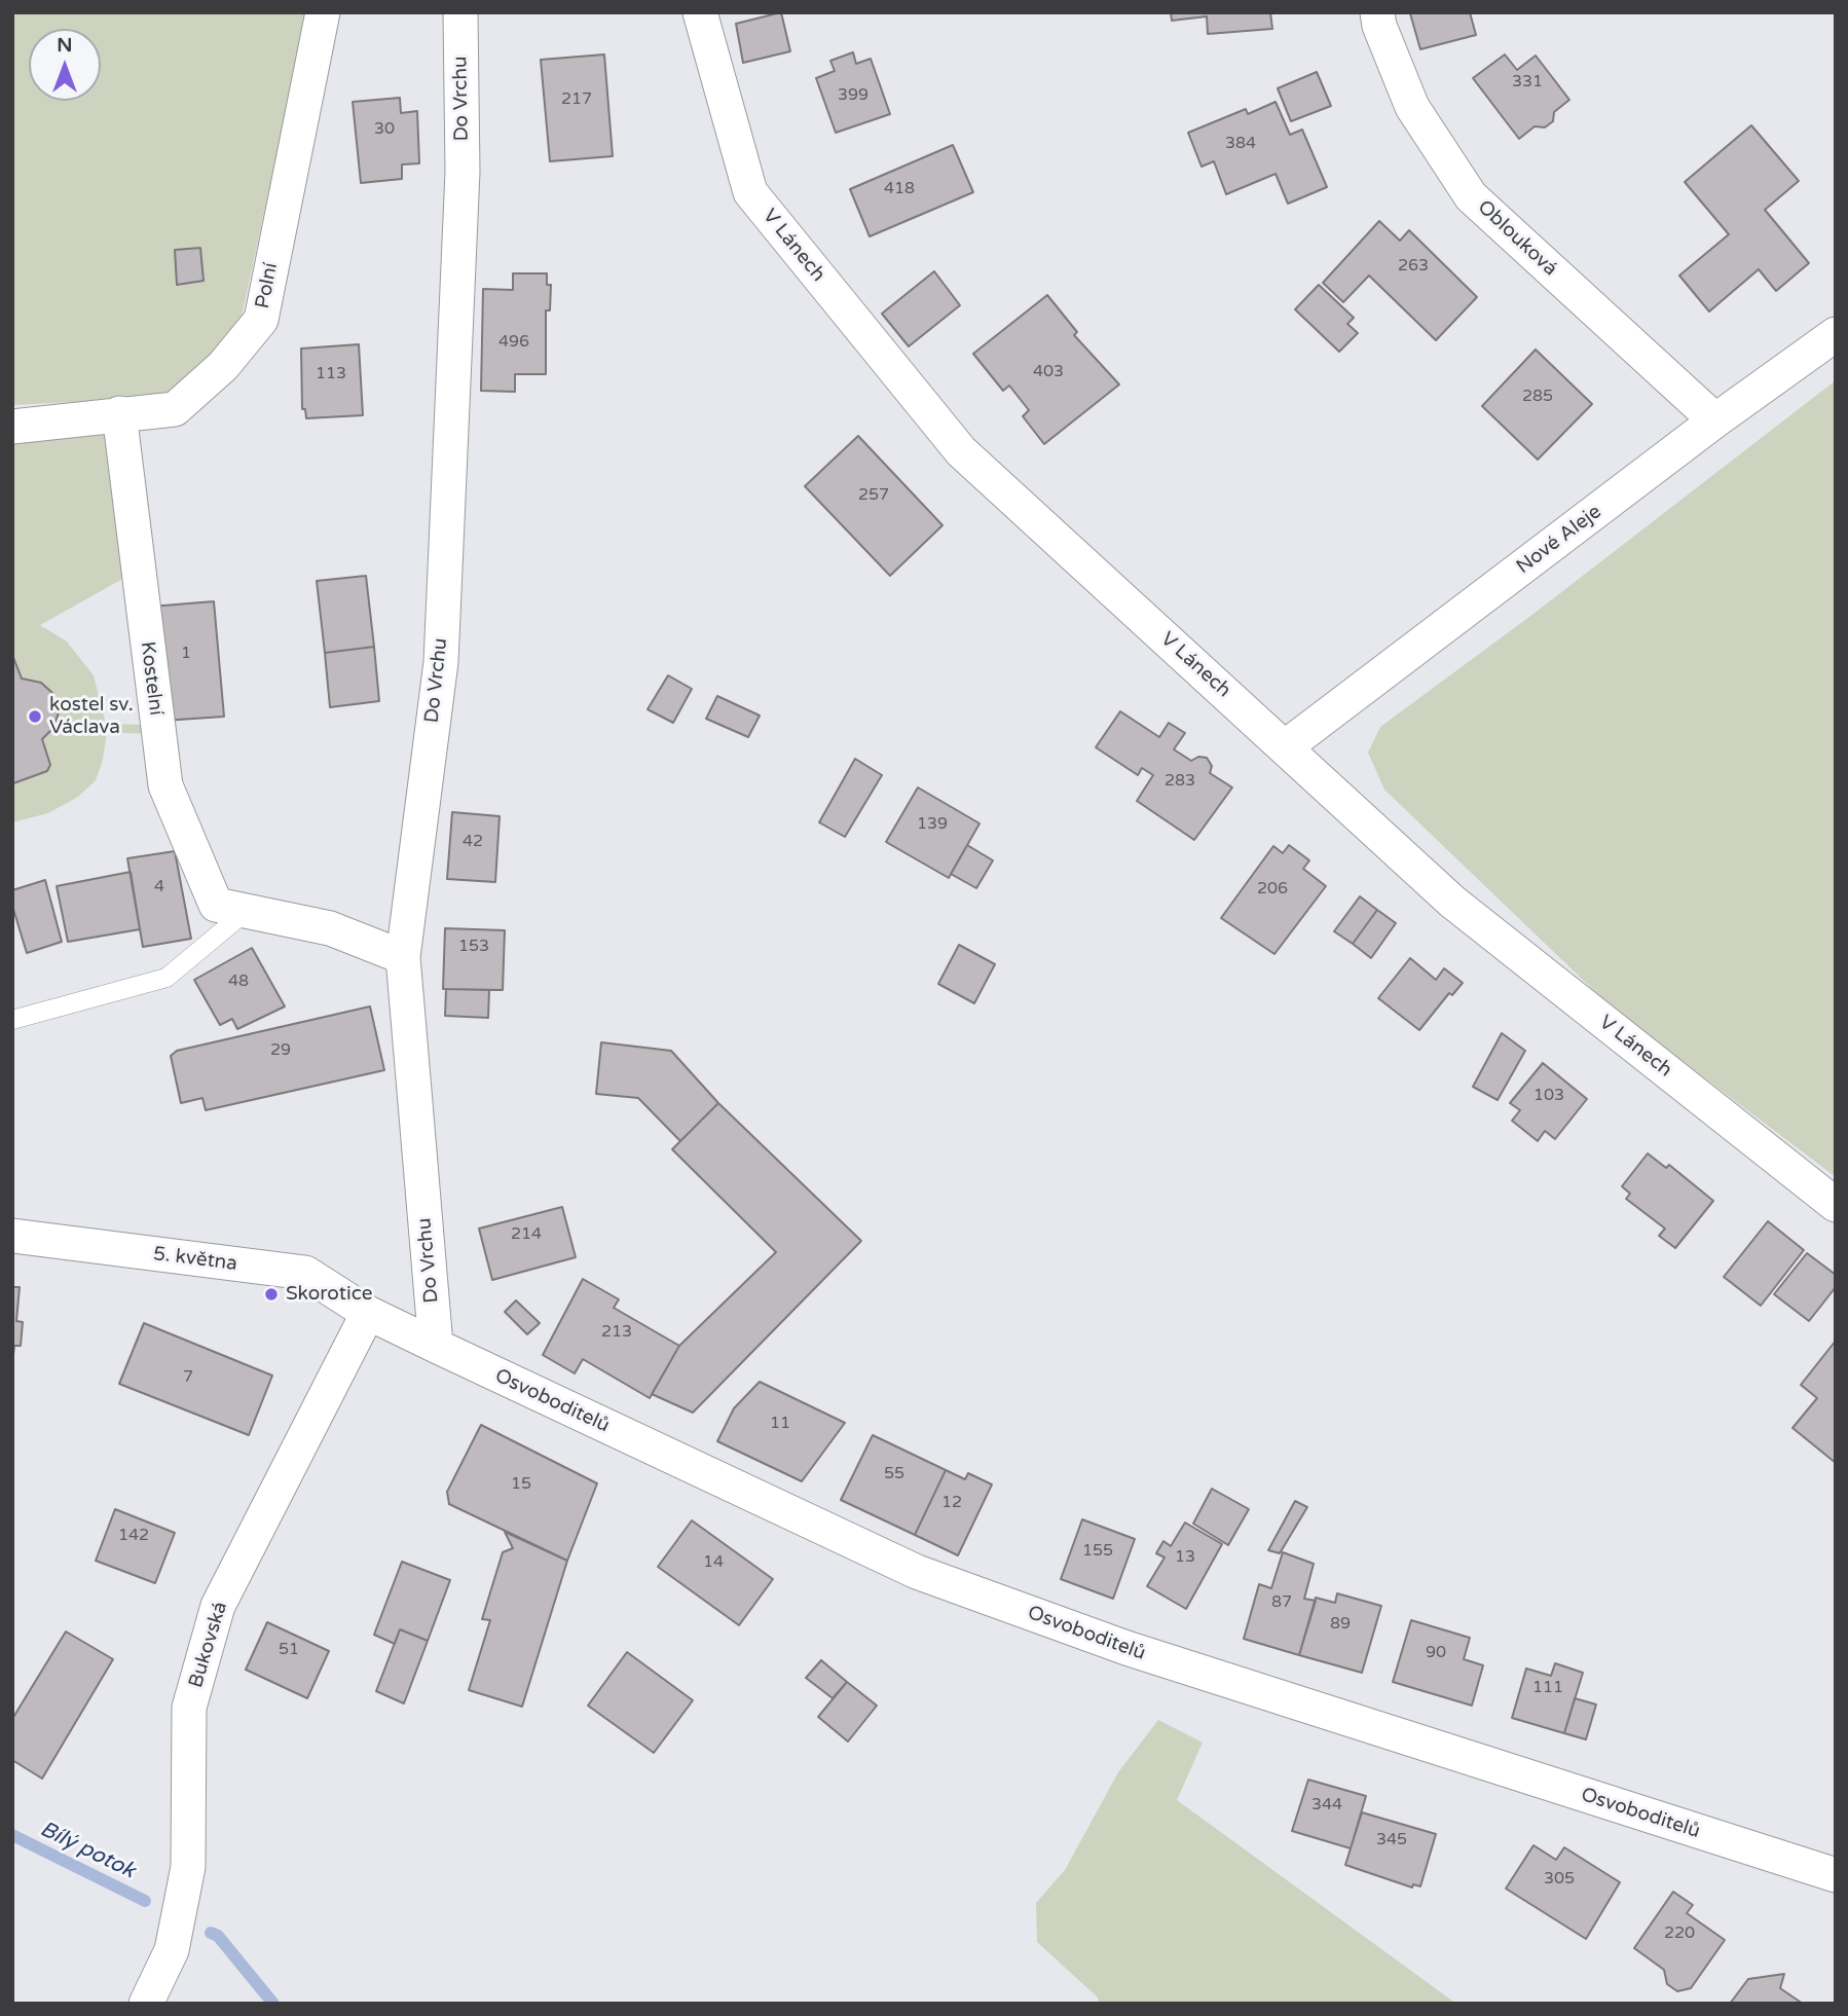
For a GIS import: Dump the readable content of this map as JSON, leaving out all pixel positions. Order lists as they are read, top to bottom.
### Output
{
  "streets": {
    "street": [
      "Do Vrchu",
      "Oblouková",
      "V Lánech",
      "Polní",
      "Nové Aleje",
      "Kostelní",
      "5. května",
      "Osvoboditelů",
      "Bukovská"
    ]
  },
  "crossings": [
    ["Do Vrchu", "Kostelní"],
    ["Do Vrchu", "Osvoboditelů"],
    ["Oblouková", "Nové Aleje"],
    ["V Lánech", "Nové Aleje"],
    ["Polní", "Kostelní"],
    ["5. května", "Osvoboditelů"],
    ["5. května", "Bukovská"],
    ["Osvoboditelů", "Bukovská"]
  ],
  "water": ["Bílý potok"],
  "places": ["kostel sv. Václava", "Skorotice"],
  "house_numbers": [
    "331",
    "399",
    "217",
    "30",
    "384",
    "418",
    "263",
    "496",
    "403",
    "113",
    "285",
    "257",
    "1",
    "283",
    "139",
    "42",
    "4",
    "206",
    "153",
    "48",
    "29",
    "103",
    "214",
    "213",
    "7",
    "11",
    "55",
    "15",
    "12",
    "142",
    "155",
    "13",
    "14",
    "87",
    "89",
    "51",
    "90",
    "111",
    "344",
    "345",
    "305",
    "220"
  ],
  "north": "top"
}
